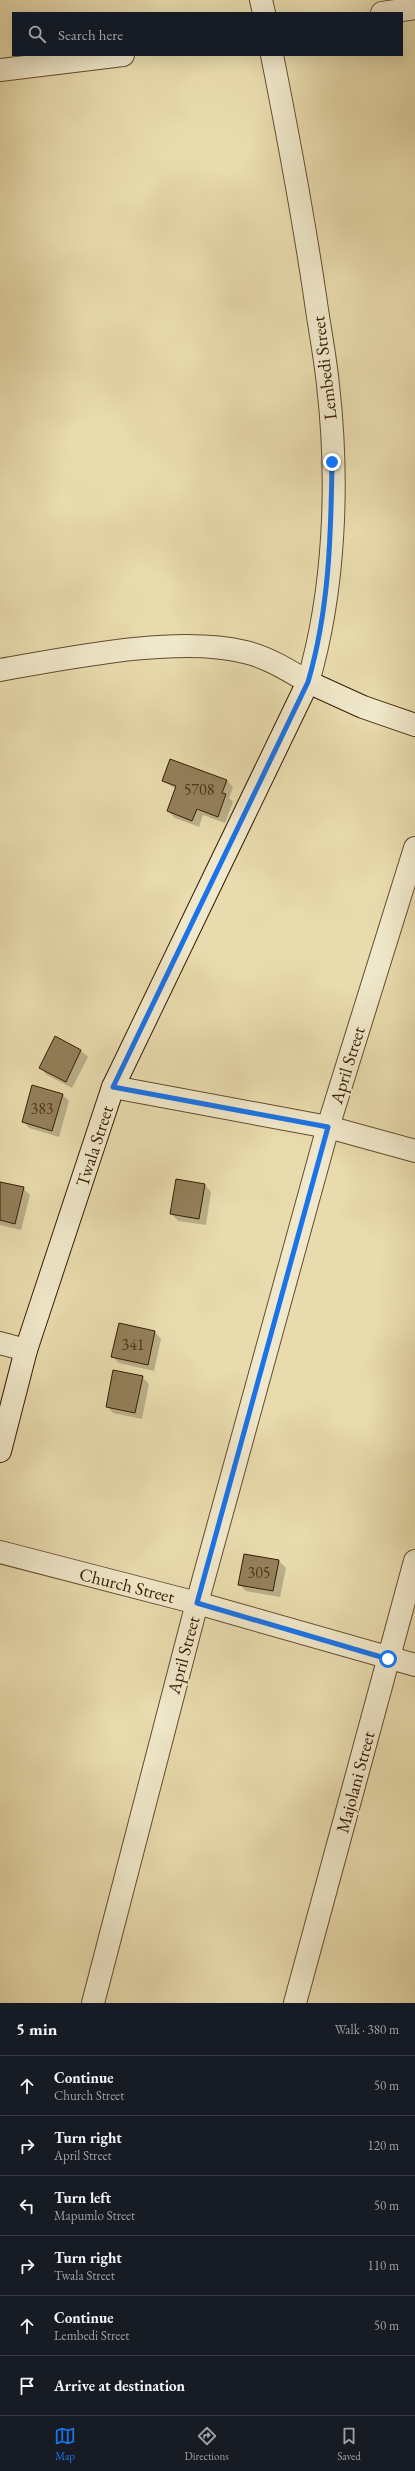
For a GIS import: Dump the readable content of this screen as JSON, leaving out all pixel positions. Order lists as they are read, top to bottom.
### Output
{
  "streets": {
    "street": [
      "Lembedi Street",
      "April Street",
      "Twala Street",
      "Church Street",
      "Majolani Street"
    ]
  },
  "crossings": [
    ["Lembedi Street", "Twala Street"],
    ["April Street", "Church Street"],
    ["Church Street", "Majolani Street"]
  ],
  "house_numbers": [
    "5708",
    "383",
    "341",
    "305"
  ],
  "page": {
    "search": "Search here",
    "heading": ["5 min", "Walk · 380 m"],
    "list": [
      ["Continue", "Church Street", "50 m"],
      ["Turn right", "April Street", "120 m"],
      ["Turn left", "Mapumlo Street", "50 m"],
      ["Turn right", "Twala Street", "110 m"],
      ["Continue", "Lembedi Street", "50 m"],
      "Arrive at destination"
    ],
    "nav": ["Map", "Directions", "Saved"]
  }
}
